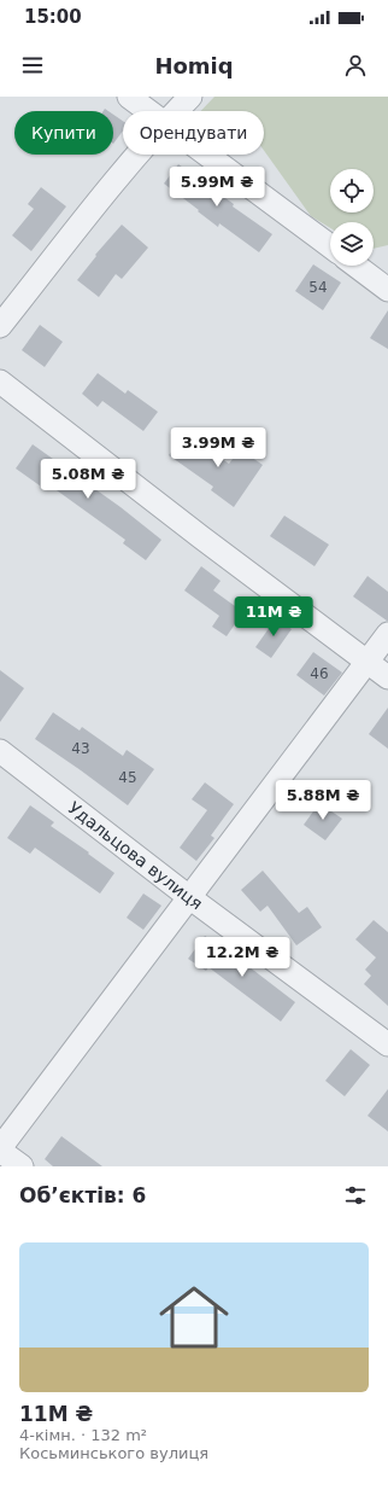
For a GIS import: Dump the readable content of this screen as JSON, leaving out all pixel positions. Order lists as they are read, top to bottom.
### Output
{
  "streets": {
    "street": ["Удальцова вулиця"]
  },
  "house_numbers": [
    "54",
    "46",
    "43",
    "45"
  ],
  "page": {
    "status": "15:00",
    "header": "Homiq",
    "chip": ["Купити", "Орендувати"],
    "price": [
      "5.99M ₴",
      "3.99M ₴",
      "5.08M ₴",
      "11M ₴",
      "5.88M ₴",
      "12.2M ₴"
    ],
    "heading": "Об’єктів: 6",
    "list": [
      {
        "name": "11M ₴",
        "note": "4-кімн. · 132 m² · Косьминського вулиця"
      }
    ]
  }
}
